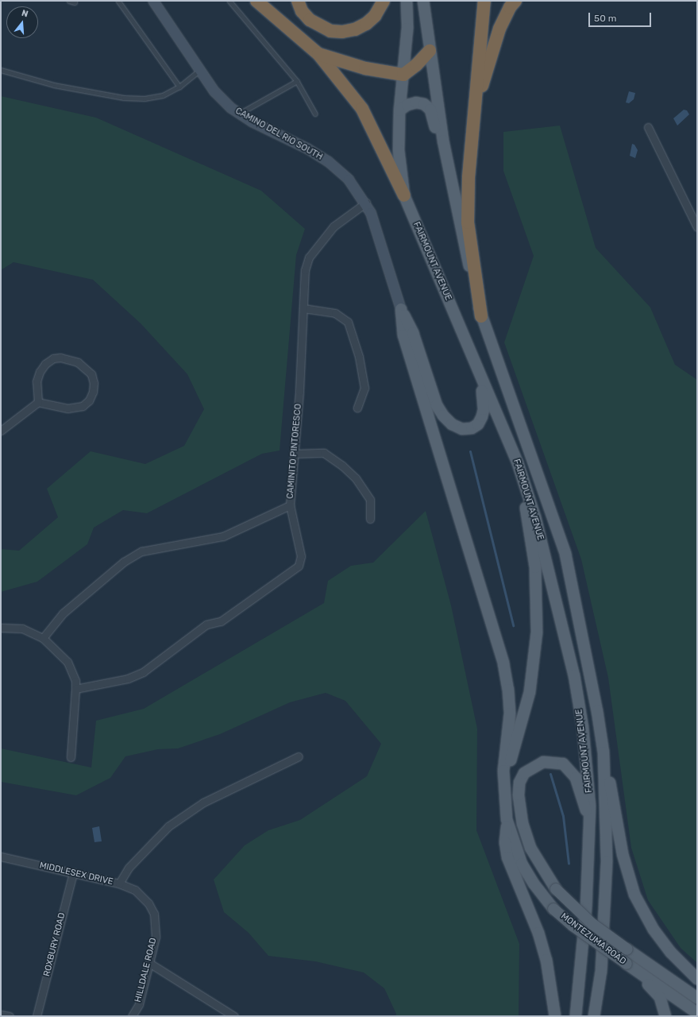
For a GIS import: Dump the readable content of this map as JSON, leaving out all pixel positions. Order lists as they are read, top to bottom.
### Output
{
  "streets": {
    "main road": ["FAIRMOUNT AVENUE", "MONTEZUMA ROAD"],
    "street": [
      "CAMINO DEL RIO SOUTH",
      "CAMINITO PINTORESCO",
      "MIDDLESEX DRIVE",
      "ROXBURY ROAD",
      "HILLDALE ROAD"
    ]
  },
  "crossings": [
    ["CAMINO DEL RIO SOUTH", "CAMINITO PINTORESCO"],
    ["MIDDLESEX DRIVE", "ROXBURY ROAD"],
    ["MIDDLESEX DRIVE", "HILLDALE ROAD"]
  ],
  "scale_bar": "50 m",
  "north": "top"
}
